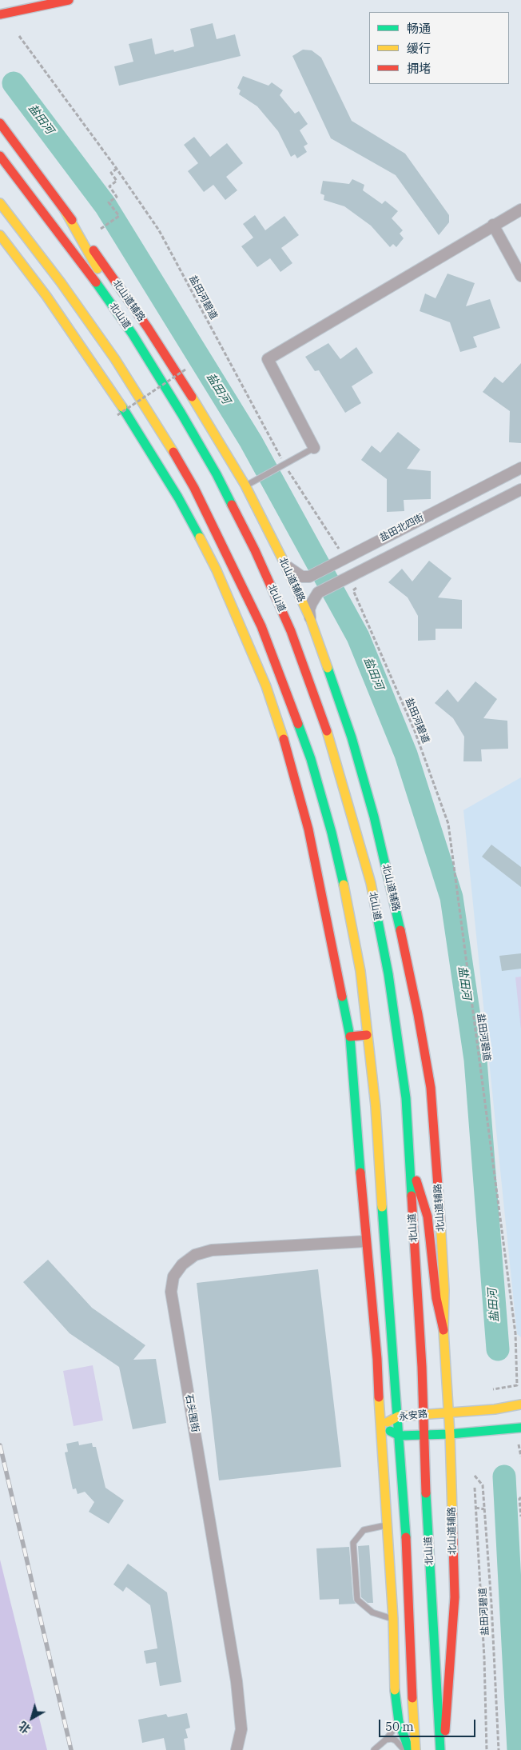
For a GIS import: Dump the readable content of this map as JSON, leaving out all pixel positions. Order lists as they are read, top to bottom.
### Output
{
  "streets": {
    "main road": ["北山道辅路", "北山道", "永安路"],
    "street": ["盐田北四街", "石头围街"],
    "path": ["盐田河碧道"]
  },
  "crossings": [
    ["盐田河碧道", "盐田北四街"],
    ["北山道辅路", "北山道"],
    ["北山道辅路", "盐田北四街"],
    ["北山道辅路", "永安路"],
    ["北山道", "永安路"]
  ],
  "water": ["盐田河"],
  "legend": ["畅通", "缓行", "拥堵"],
  "scale_bar": "50 m",
  "north": "bottom left"
}
